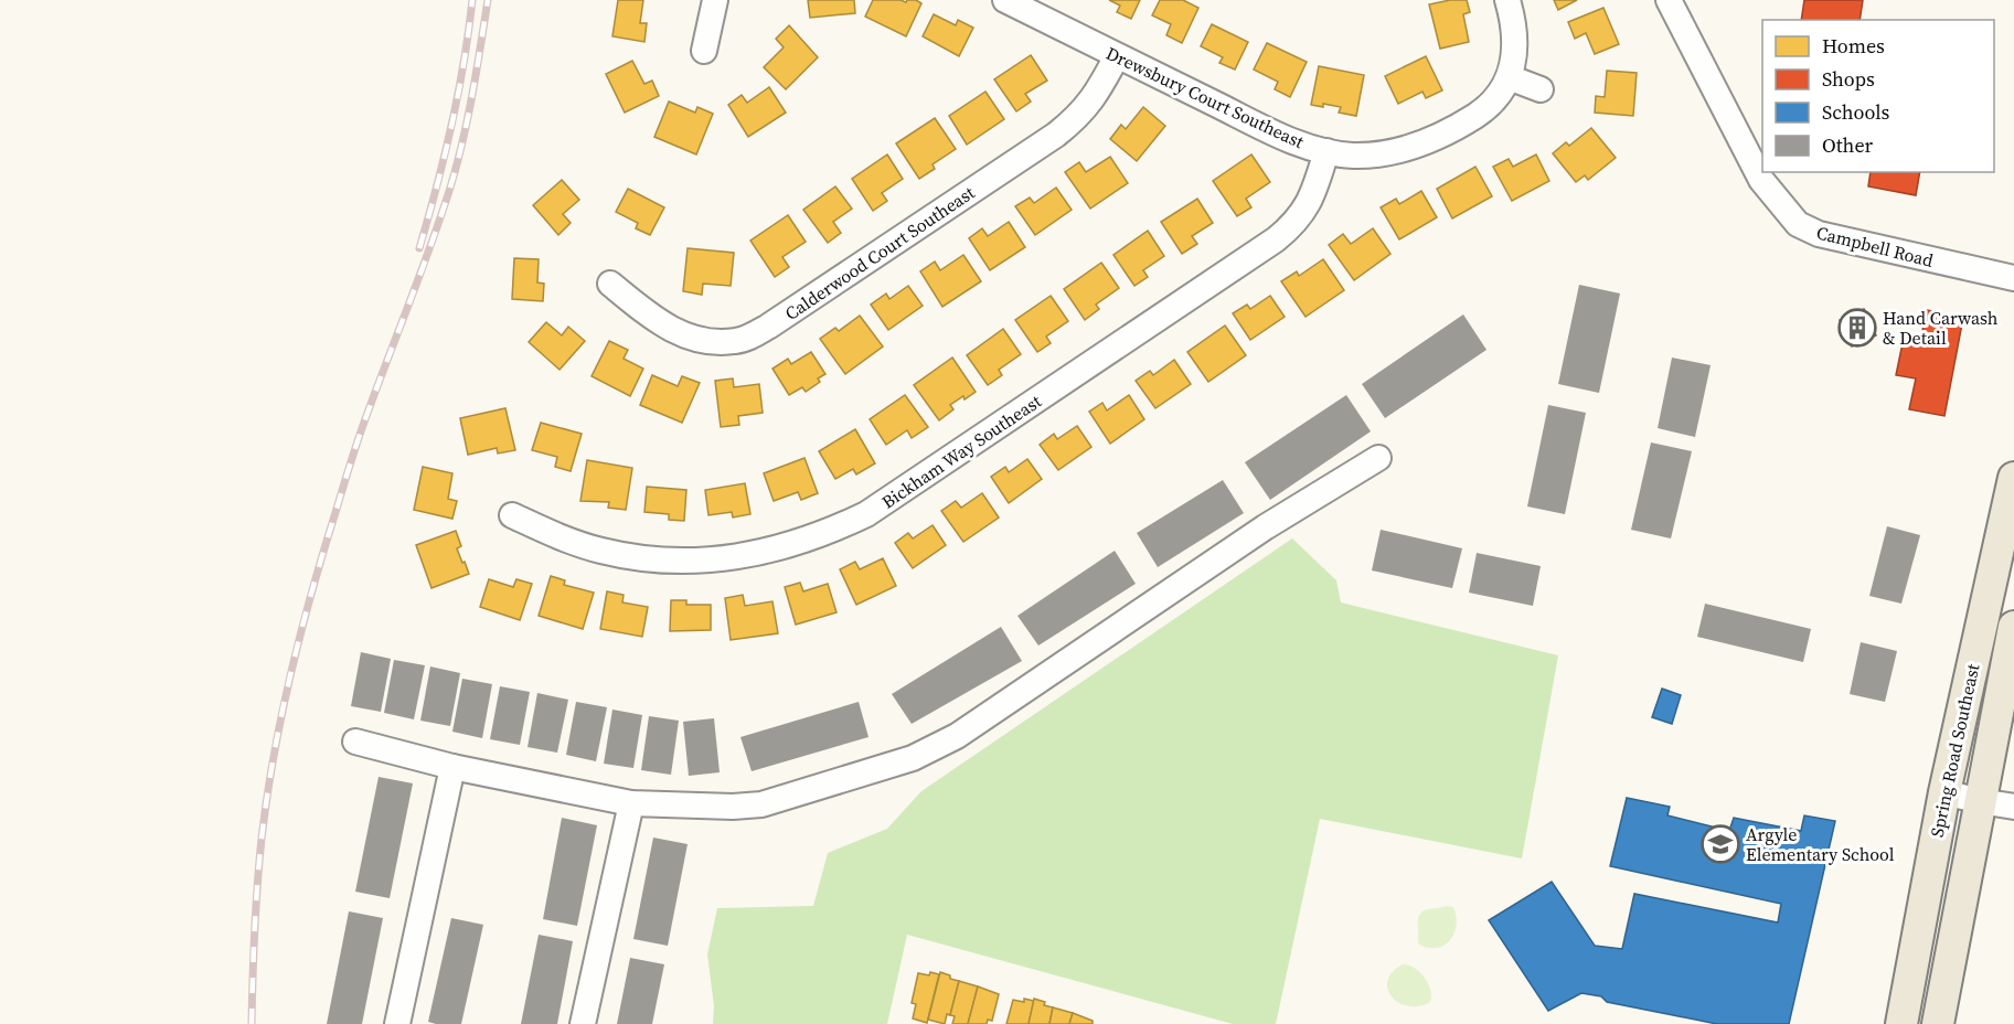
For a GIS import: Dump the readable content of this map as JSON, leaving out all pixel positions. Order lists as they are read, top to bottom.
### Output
{
  "streets": {
    "main road": ["Spring Road Southeast"],
    "street": [
      "Drewsbury Court Southeast",
      "Campbell Road",
      "Calderwood Court Southeast",
      "Bickham Way Southeast"
    ]
  },
  "crossings": [
    ["Drewsbury Court Southeast", "Calderwood Court Southeast"],
    ["Drewsbury Court Southeast", "Bickham Way Southeast"]
  ],
  "places": {
    "building": ["Hand Carwash & Detail"],
    "school or university": ["Argyle Elementary School"]
  },
  "legend": [
    "Homes",
    "Shops",
    "Schools",
    "Other"
  ]
}
